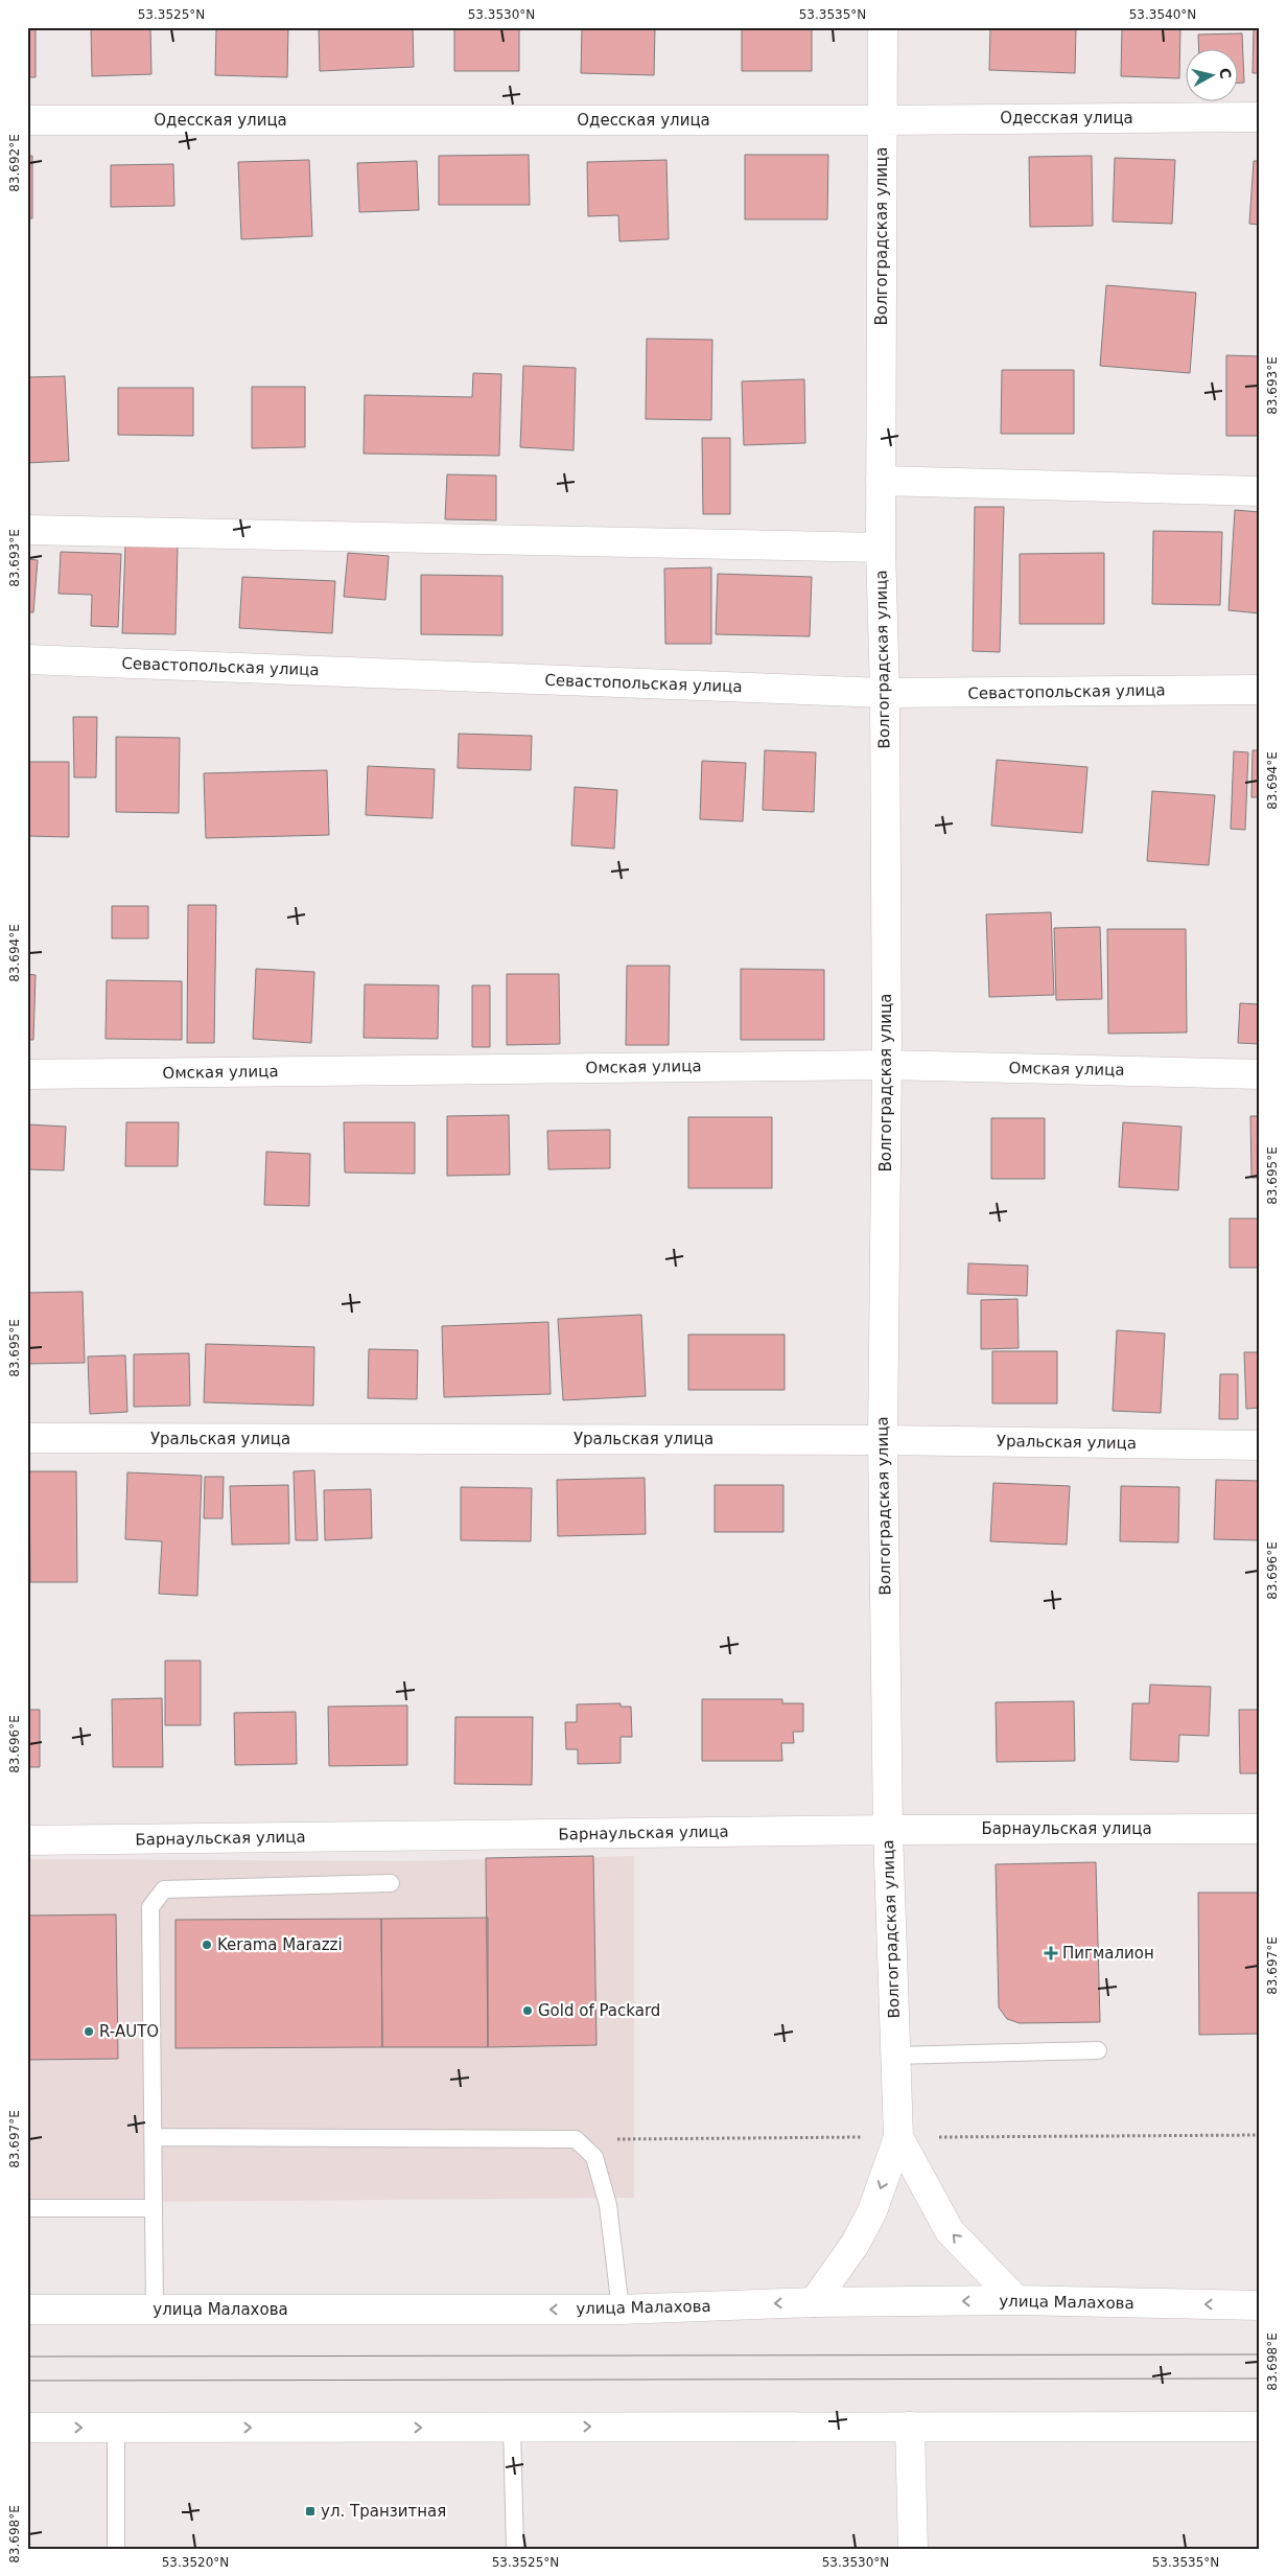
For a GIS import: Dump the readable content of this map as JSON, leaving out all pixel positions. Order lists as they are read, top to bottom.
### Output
{
  "streets": {
    "street": [
      "Одесская улица",
      "Волгоградская улица",
      "Севастопольская улица",
      "Омская улица",
      "Уральская улица",
      "Барнаульская улица",
      "улица Малахова"
    ]
  },
  "crossings": [
    ["Одесская улица", "Волгоградская улица"],
    ["Волгоградская улица", "Севастопольская улица"],
    ["Волгоградская улица", "Омская улица"],
    ["Волгоградская улица", "Уральская улица"],
    ["Волгоградская улица", "Барнаульская улица"],
    ["Волгоградская улица", "улица Малахова"]
  ],
  "places": {
    "other": ["Kerama Marazzi", "Gold of Packard", "R-AUTO"],
    "health": ["Пигмалион"],
    "transit": ["ул. Транзитная"]
  },
  "north": "right",
  "coordinates": [
    "53.3525°N",
    "53.3530°N",
    "53.3535°N",
    "53.3540°N",
    "83.692°E",
    "83.693°E",
    "83.694°E",
    "83.695°E",
    "83.696°E",
    "83.697°E",
    "83.698°E",
    "53.3520°N"
  ]
}
